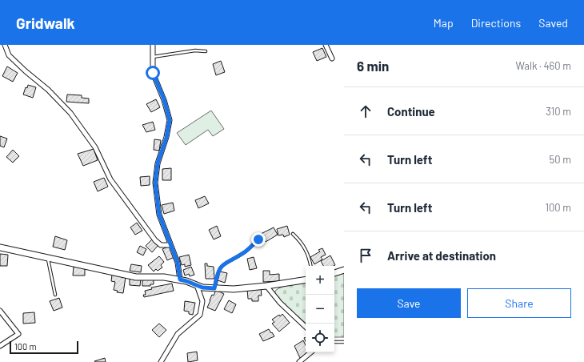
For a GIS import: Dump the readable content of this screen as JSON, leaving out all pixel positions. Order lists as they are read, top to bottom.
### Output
{
  "scale_bar": "100 m",
  "page": {
    "header": "Gridwalk",
    "nav": ["Map", "Directions", "Saved"],
    "heading": ["6 min", "Walk · 460 m"],
    "list": [
      ["Continue", "310 m"],
      ["Turn left", "50 m"],
      ["Turn left", "100 m"],
      "Arrive at destination"
    ],
    "map_buttons": ["+", "−"],
    "buttons": ["Save", "Share"],
    "scale": "100 m"
  }
}
